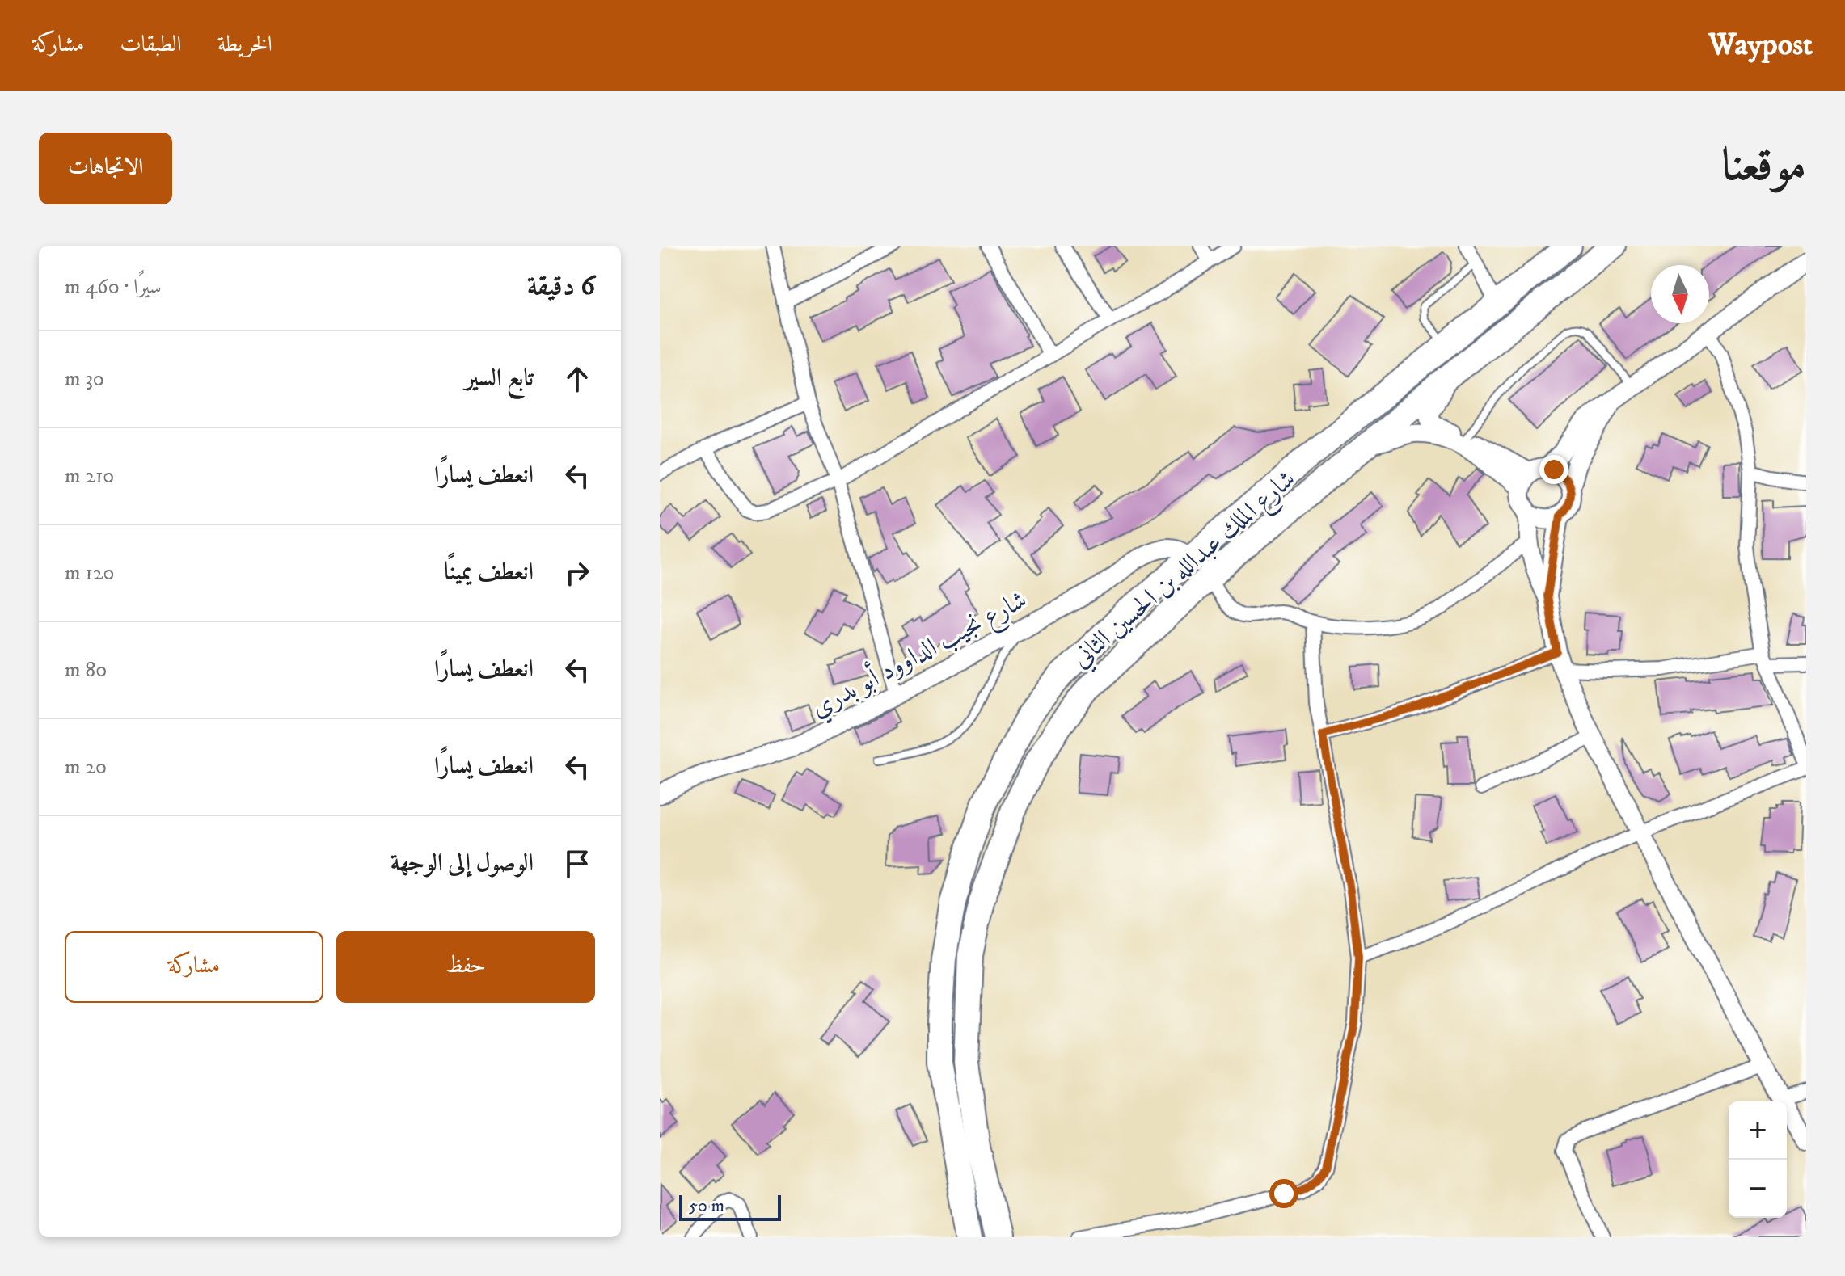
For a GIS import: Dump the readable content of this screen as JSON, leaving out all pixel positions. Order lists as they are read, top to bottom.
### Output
{
  "streets": {
    "highway": ["شارع الملك عبدالله بن الحسين الثاني"],
    "street": ["شارع نجيب الداوود أبو بدري"]
  },
  "crossings": [
    ["شارع الملك عبدالله بن الحسين الثاني", "شارع نجيب الداوود أبو بدري"]
  ],
  "scale_bar": "50 m",
  "north": "bottom",
  "page": {
    "header": "Waypost",
    "nav": ["الخريطة", "الطبقات", "مشاركة"],
    "title": "موقعنا",
    "buttons": [
      "الاتجاهات",
      ["حفظ", "مشاركة"]
    ],
    "heading": ["6 دقيقة", "سيرًا · 460 m"],
    "list": [
      ["تابع السير", "30 m"],
      ["انعطف يسارًا", "210 m"],
      ["انعطف يمينًا", "120 m"],
      ["انعطف يسارًا", "80 m"],
      ["انعطف يسارًا", "20 m"],
      "الوصول إلى الوجهة"
    ],
    "map_buttons": ["+", "−"],
    "scale": "50 m"
  }
}
